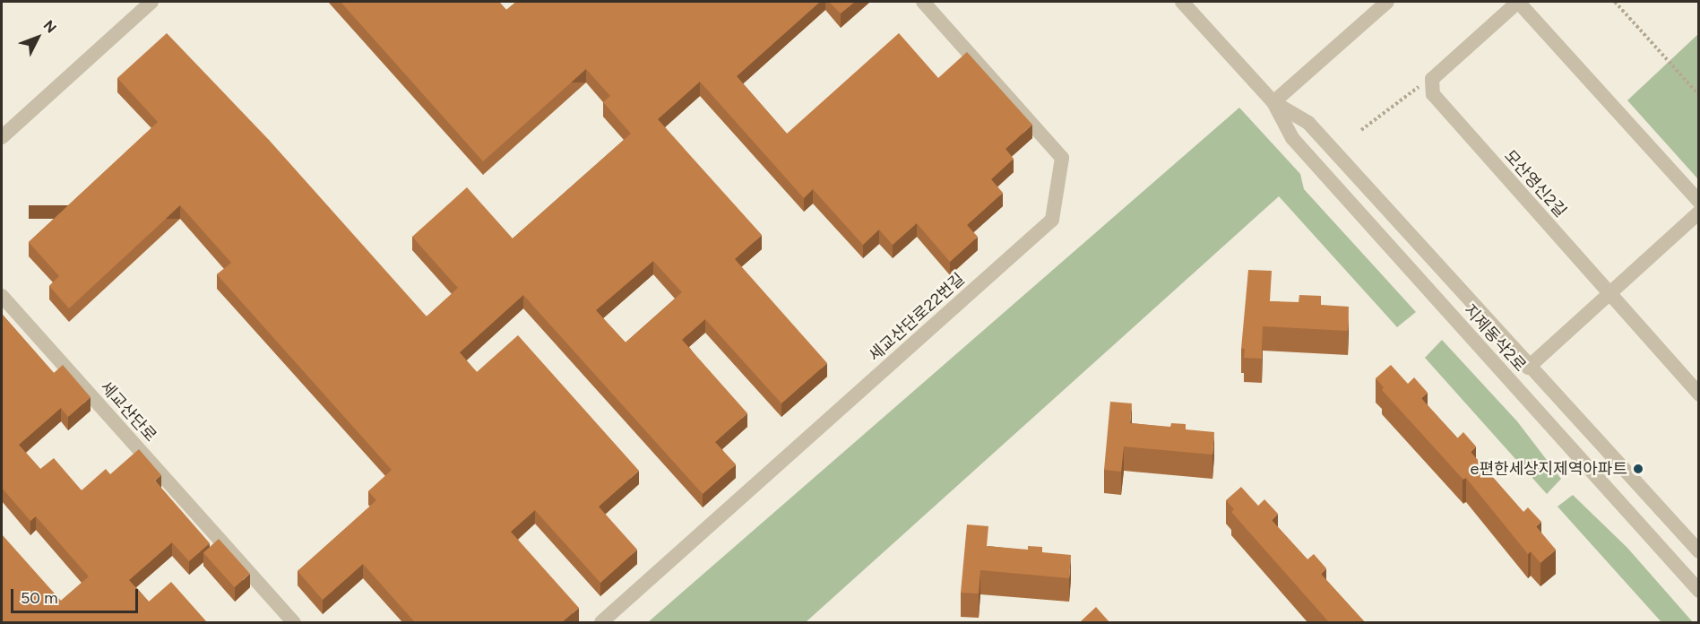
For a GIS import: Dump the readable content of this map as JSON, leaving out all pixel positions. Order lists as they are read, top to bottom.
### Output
{
  "streets": {
    "street": [
      "모산영신2길",
      "세교산단로22번길",
      "지제동삭2로",
      "세교산단로"
    ]
  },
  "places": ["e편한세상지제역아파트"],
  "scale_bar": "50 m",
  "north": "top right"
}
